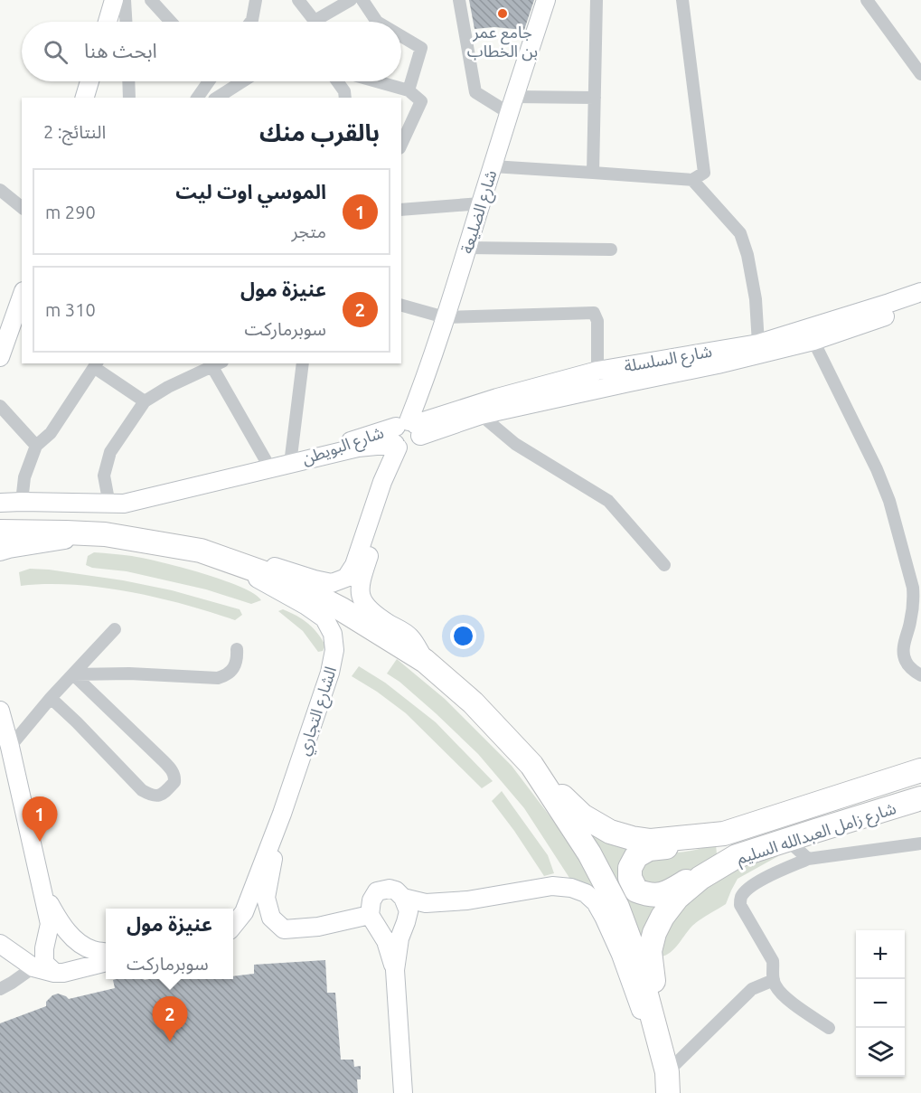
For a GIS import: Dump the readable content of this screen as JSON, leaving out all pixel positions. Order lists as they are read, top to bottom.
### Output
{
  "streets": {
    "highway": ["شارع زامل العبدالله السليم"],
    "street": [
      "شارع الضليعة",
      "شارع السلسلة",
      "شارع البويطن",
      "الشارع التجاري"
    ]
  },
  "crossings": [
    ["شارع الضليعة", "شارع السلسلة"],
    ["شارع الضليعة", "شارع البويطن"],
    ["شارع السلسلة", "شارع البويطن"]
  ],
  "places": ["جامع عمر بن الخطاب"],
  "page": {
    "search": "ابحث هنا",
    "heading": ["بالقرب منك", "النتائج: 2"],
    "list": [
      {
        "mark": "1",
        "name": "الموسي اوت ليت",
        "note": "متجر",
        "value": "290 m"
      },
      {
        "mark": "2",
        "name": "عنيزة مول",
        "note": "سوبرماركت",
        "value": "310 m"
      }
    ],
    "pins": ["1", "2"],
    "popup": ["عنيزة مول", "سوبرماركت"],
    "map_buttons": ["+", "−"]
  }
}
